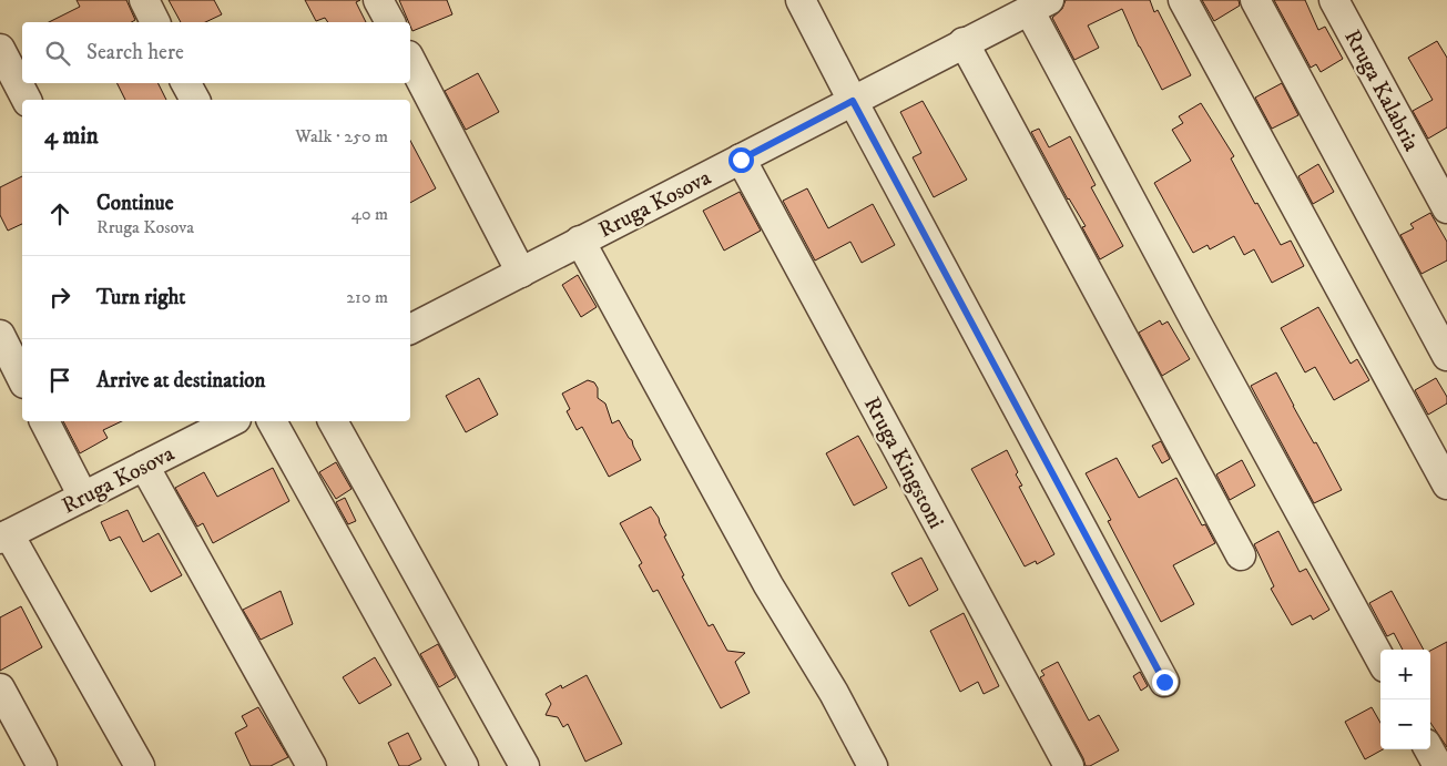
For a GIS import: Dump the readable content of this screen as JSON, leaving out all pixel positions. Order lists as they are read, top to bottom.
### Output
{
  "streets": {
    "street": ["Rruga Kalabria", "Rruga Kosova", "Rruga Kingstoni"]
  },
  "crossings": [
    ["Rruga Kosova", "Rruga Kingstoni"]
  ],
  "page": {
    "search": "Search here",
    "heading": ["4 min", "Walk · 250 m"],
    "list": [
      ["Continue", "Rruga Kosova", "40 m"],
      ["Turn right", "210 m"],
      "Arrive at destination"
    ],
    "map_buttons": ["+", "−"]
  }
}
